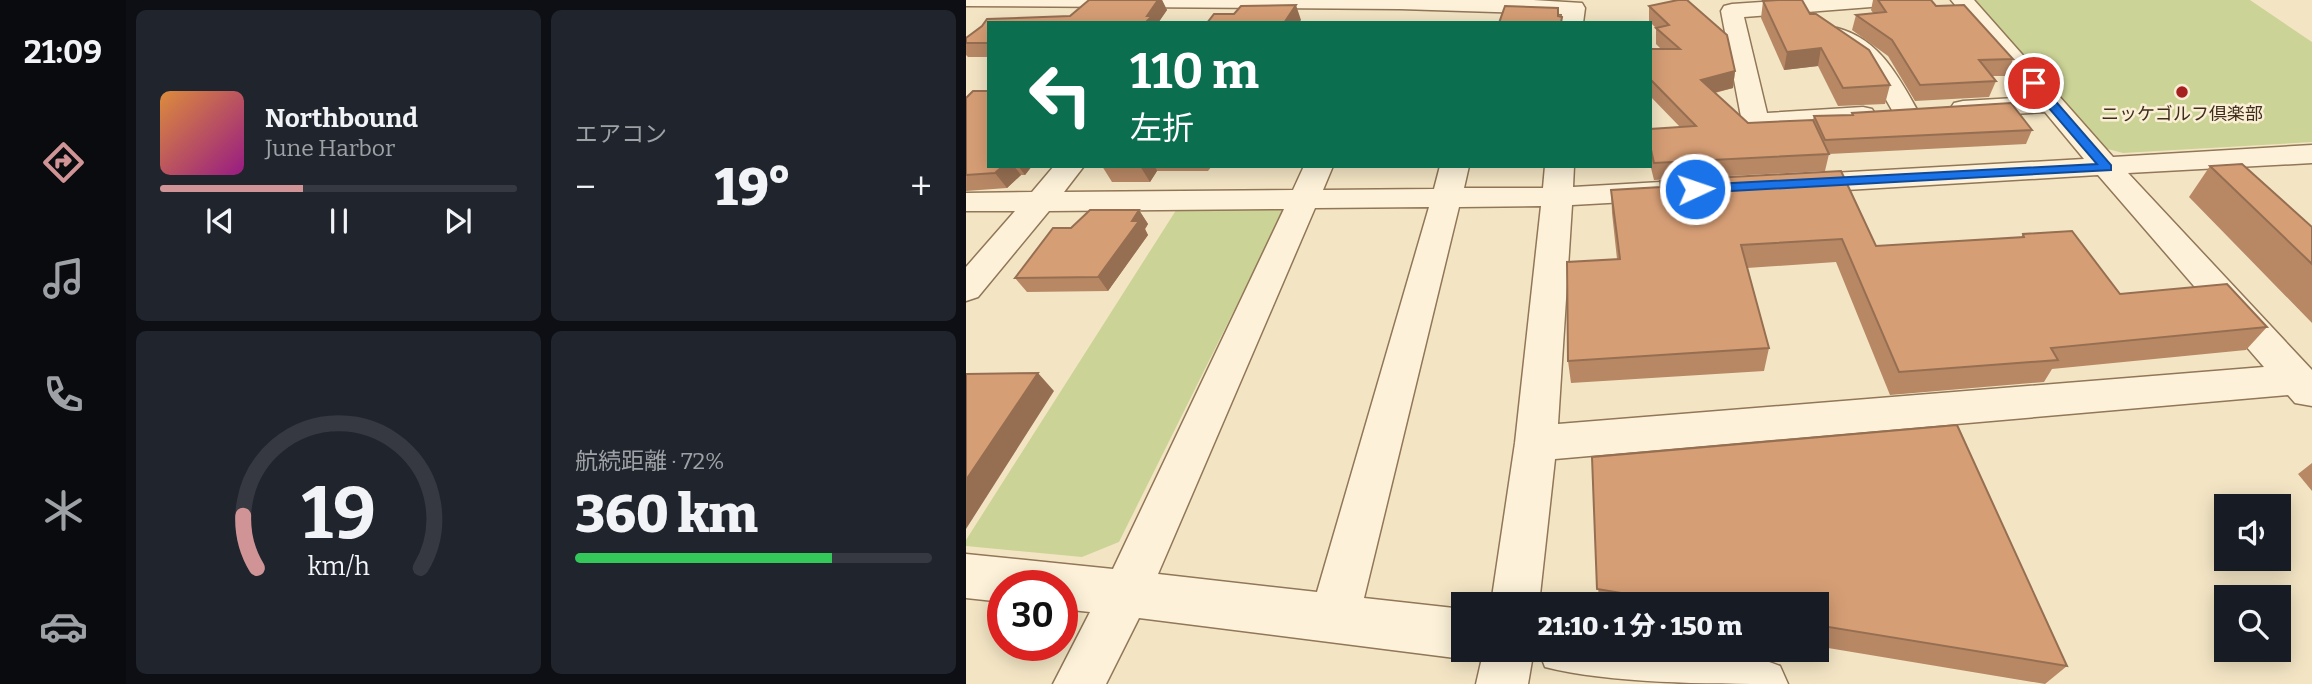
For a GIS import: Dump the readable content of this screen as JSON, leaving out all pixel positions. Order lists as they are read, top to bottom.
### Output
{
  "places": ["ニッケゴルフ倶楽部"],
  "page": {
    "tabs": "21:09",
    "tile": [
      "エアコン",
      ["航続距離 · 72%", "360 km"]
    ],
    "turn": ["110 m", "左折"],
    "song": ["Northbound", "June Harbor"],
    "heat": ["−", "19°", "+"],
    "limit": "30",
    "trip": "21:10 · 1 分 · 150 m",
    "gauge": ["19", "km/h"]
  }
}
